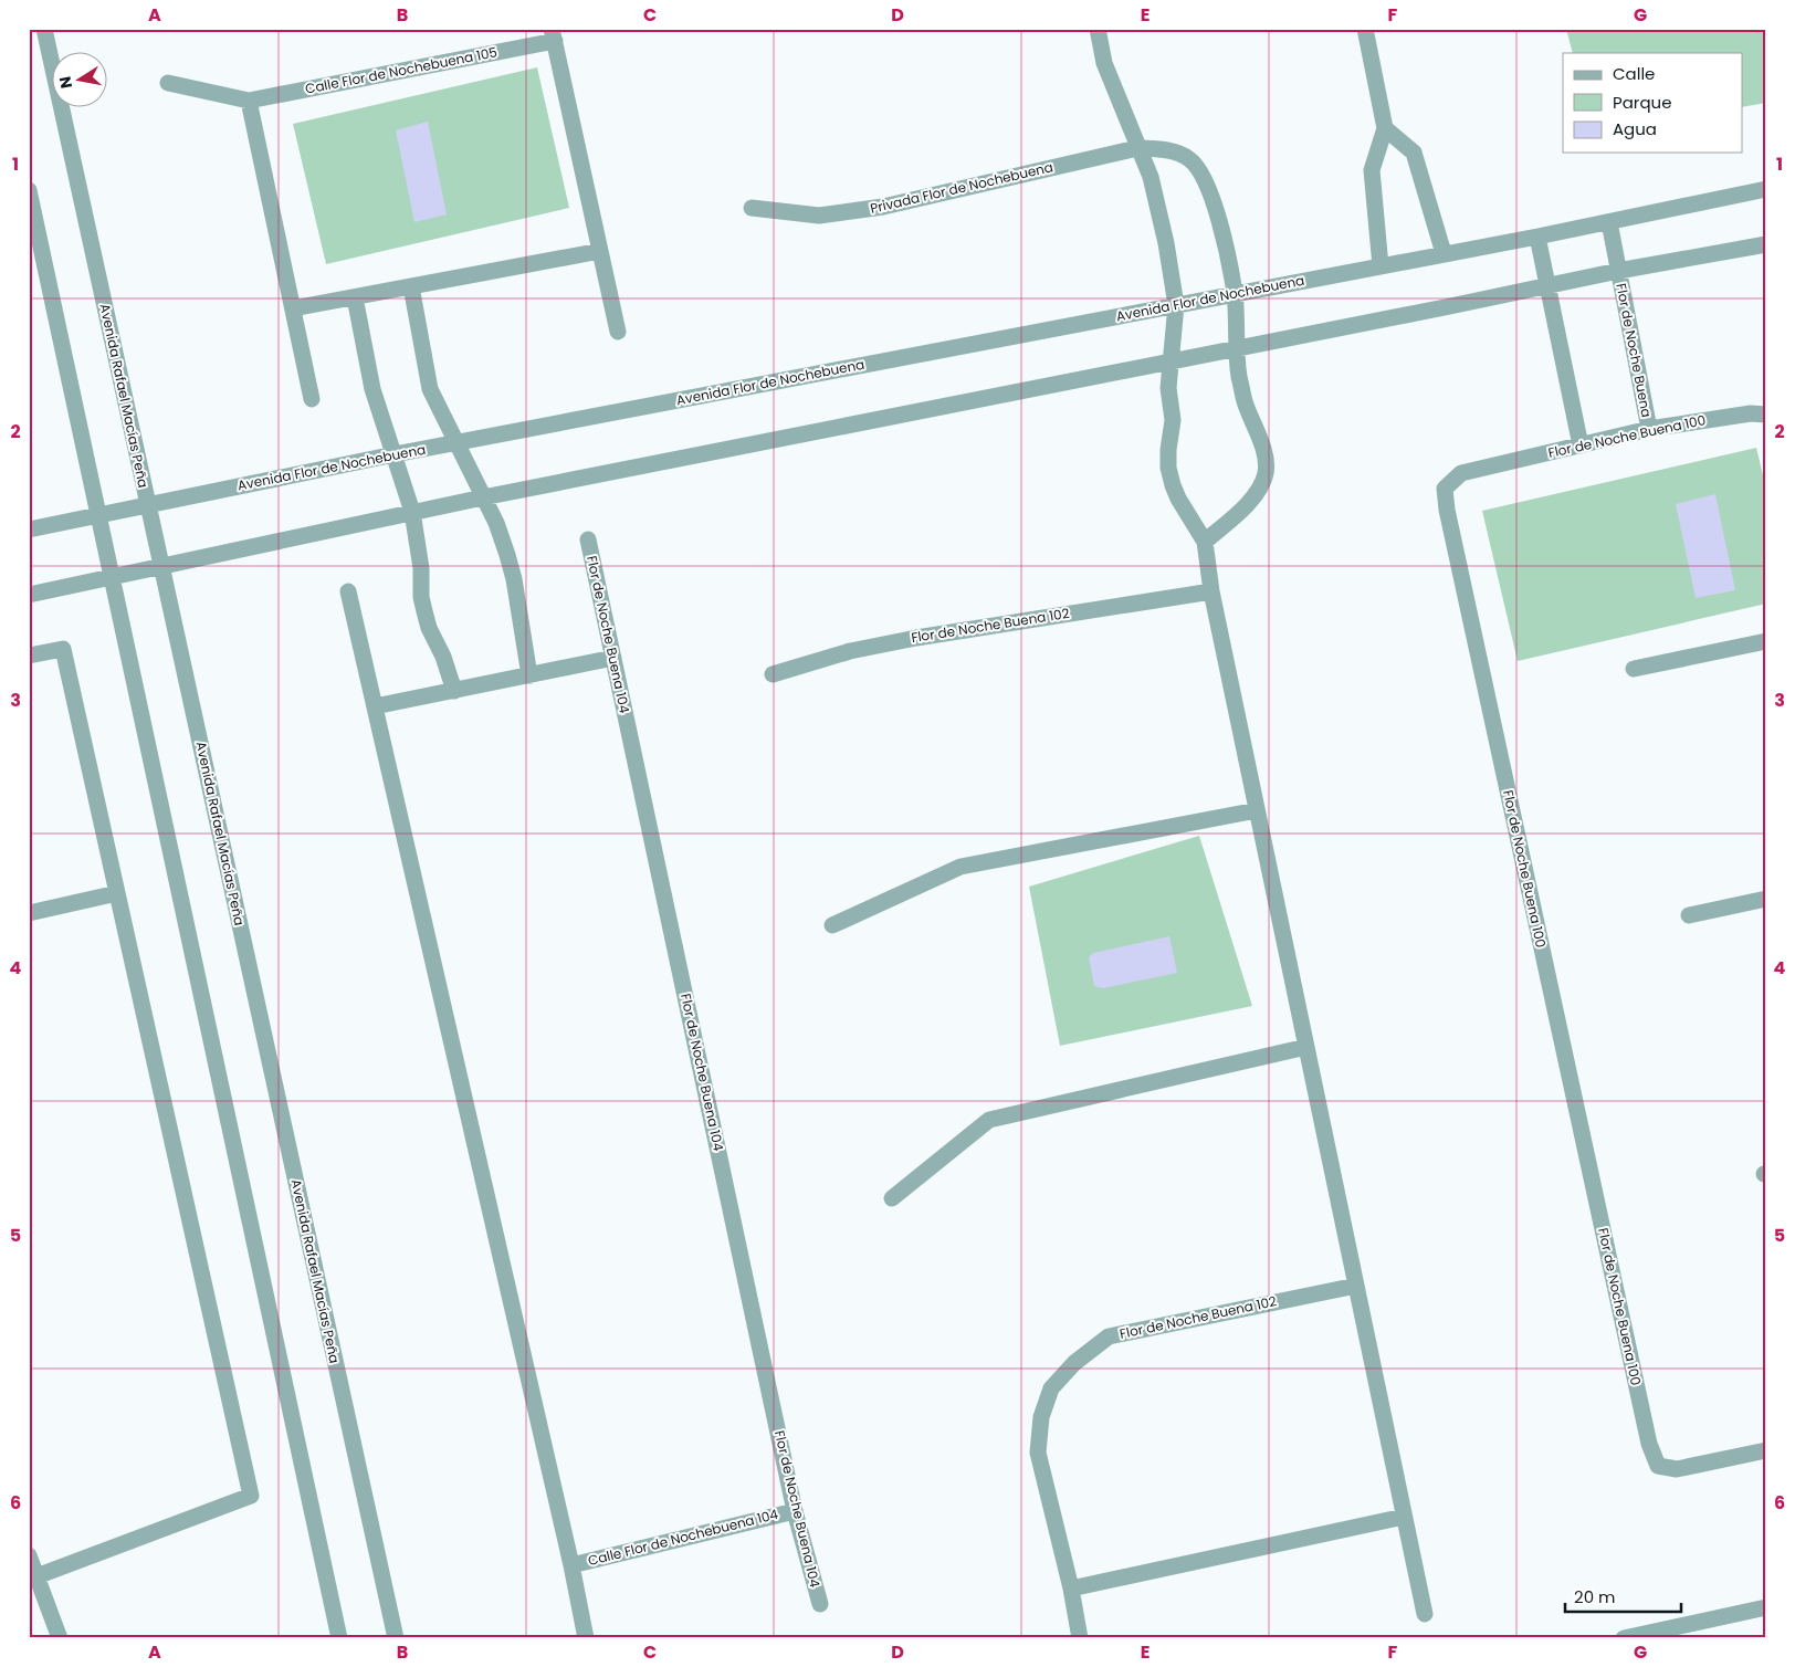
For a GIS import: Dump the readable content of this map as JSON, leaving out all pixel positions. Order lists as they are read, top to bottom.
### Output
{
  "streets": {
    "street": [
      "Calle Flor de Nochebuena 105",
      "Privada Flor de Nochebuena",
      "Avenida Flor de Nochebuena",
      "Flor de Noche Buena",
      "Avenida Rafael Macías Peña",
      "Flor de Noche Buena 100",
      "Flor de Noche Buena 102",
      "Flor de Noche Buena 104",
      "Calle Flor de Nochebuena 104"
    ]
  },
  "crossings": [
    ["Privada Flor de Nochebuena", "Avenida Flor de Nochebuena"],
    ["Privada Flor de Nochebuena", "Flor de Noche Buena"],
    ["Avenida Flor de Nochebuena", "Avenida Rafael Macías Peña"],
    ["Flor de Noche Buena", "Flor de Noche Buena 100"],
    ["Flor de Noche Buena 104", "Calle Flor de Nochebuena 104"]
  ],
  "legend": ["Calle", "Parque", "Agua"],
  "scale_bar": "20 m",
  "north": "left",
  "grid": {
    "columns": [
      "A",
      "B",
      "C",
      "D",
      "E",
      "F",
      "G"
    ],
    "rows": [
      "1",
      "2",
      "3",
      "4",
      "5",
      "6"
    ]
  }
}
